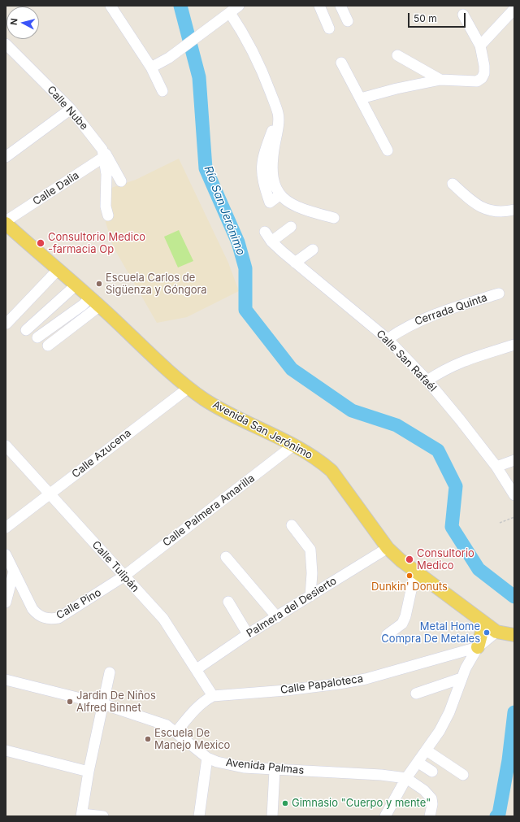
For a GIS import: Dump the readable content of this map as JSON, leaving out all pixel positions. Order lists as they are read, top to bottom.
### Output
{
  "streets": {
    "main road": ["Avenida San Jerónimo"],
    "street": [
      "Calle Nube",
      "Calle Dalia",
      "Cerrada Quinta",
      "Calle San Rafaél",
      "Calle Azucena",
      "Calle Palmera Amarilla",
      "Calle Tulipán",
      "Calle Pino",
      "Palmera del Desierto",
      "Calle Papaloteca",
      "Avenida Palmas"
    ]
  },
  "crossings": [
    ["Calle Nube", "Calle Dalia"],
    ["Calle Dalia", "Avenida San Jerónimo"],
    ["Cerrada Quinta", "Calle San Rafaél"],
    ["Avenida San Jerónimo", "Calle Azucena"],
    ["Avenida San Jerónimo", "Calle Palmera Amarilla"],
    ["Avenida San Jerónimo", "Palmera del Desierto"],
    ["Calle Azucena", "Calle Tulipán"],
    ["Calle Palmera Amarilla", "Calle Tulipán"],
    ["Calle Palmera Amarilla", "Calle Pino"],
    ["Calle Tulipán", "Calle Pino"],
    ["Calle Tulipán", "Palmera del Desierto"],
    ["Calle Tulipán", "Calle Papaloteca"],
    ["Calle Papaloteca", "Avenida Palmas"]
  ],
  "water": ["Río San Jerónimo"],
  "places": [
    "Consultorio Medico -farmacia Op",
    "Escuela Carlos de Sigüenza y Góngora",
    "Consultorio Medico",
    "Dunkin' Donuts",
    "Metal Home Compra De Metales",
    "Jardin De Niños Alfred Binnet",
    "Escuela De Manejo Mexico",
    "Gimnasio \"Cuerpo y mente\""
  ],
  "scale_bar": "50 m",
  "north": "left"
}
